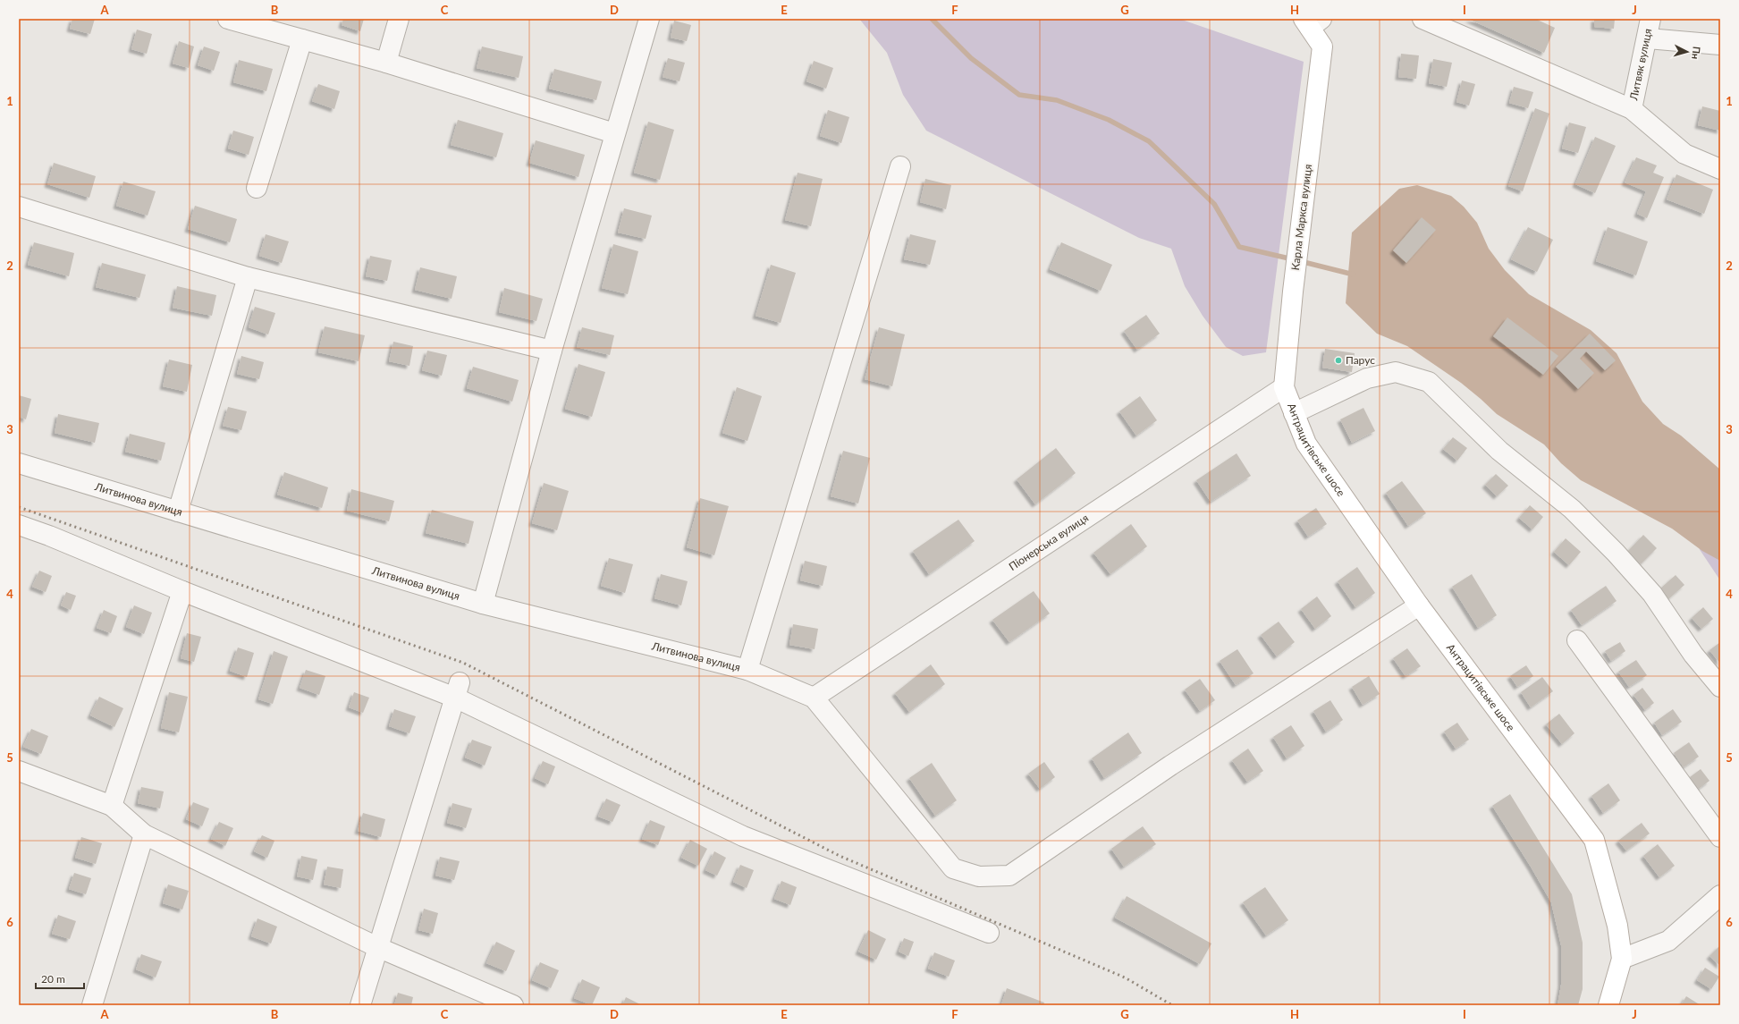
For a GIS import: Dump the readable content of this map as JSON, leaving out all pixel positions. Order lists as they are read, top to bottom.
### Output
{
  "streets": {
    "main road": ["Карла Маркса вулиця", "Антрацитівське шосе"],
    "street": ["Литвяк вулиця", "Литвинова вулиця", "Піонерська вулиця"]
  },
  "crossings": [
    ["Карла Маркса вулиця", "Антрацитівське шосе"],
    ["Карла Маркса вулиця", "Піонерська вулиця"],
    ["Антрацитівське шосе", "Піонерська вулиця"],
    ["Литвинова вулиця", "Піонерська вулиця"]
  ],
  "places": ["Парус"],
  "scale_bar": "20 m",
  "north": "right",
  "grid": {
    "columns": [
      "A",
      "B",
      "C",
      "D",
      "E",
      "F",
      "G",
      "H",
      "I",
      "J"
    ],
    "rows": [
      "1",
      "2",
      "3",
      "4",
      "5",
      "6"
    ]
  }
}
